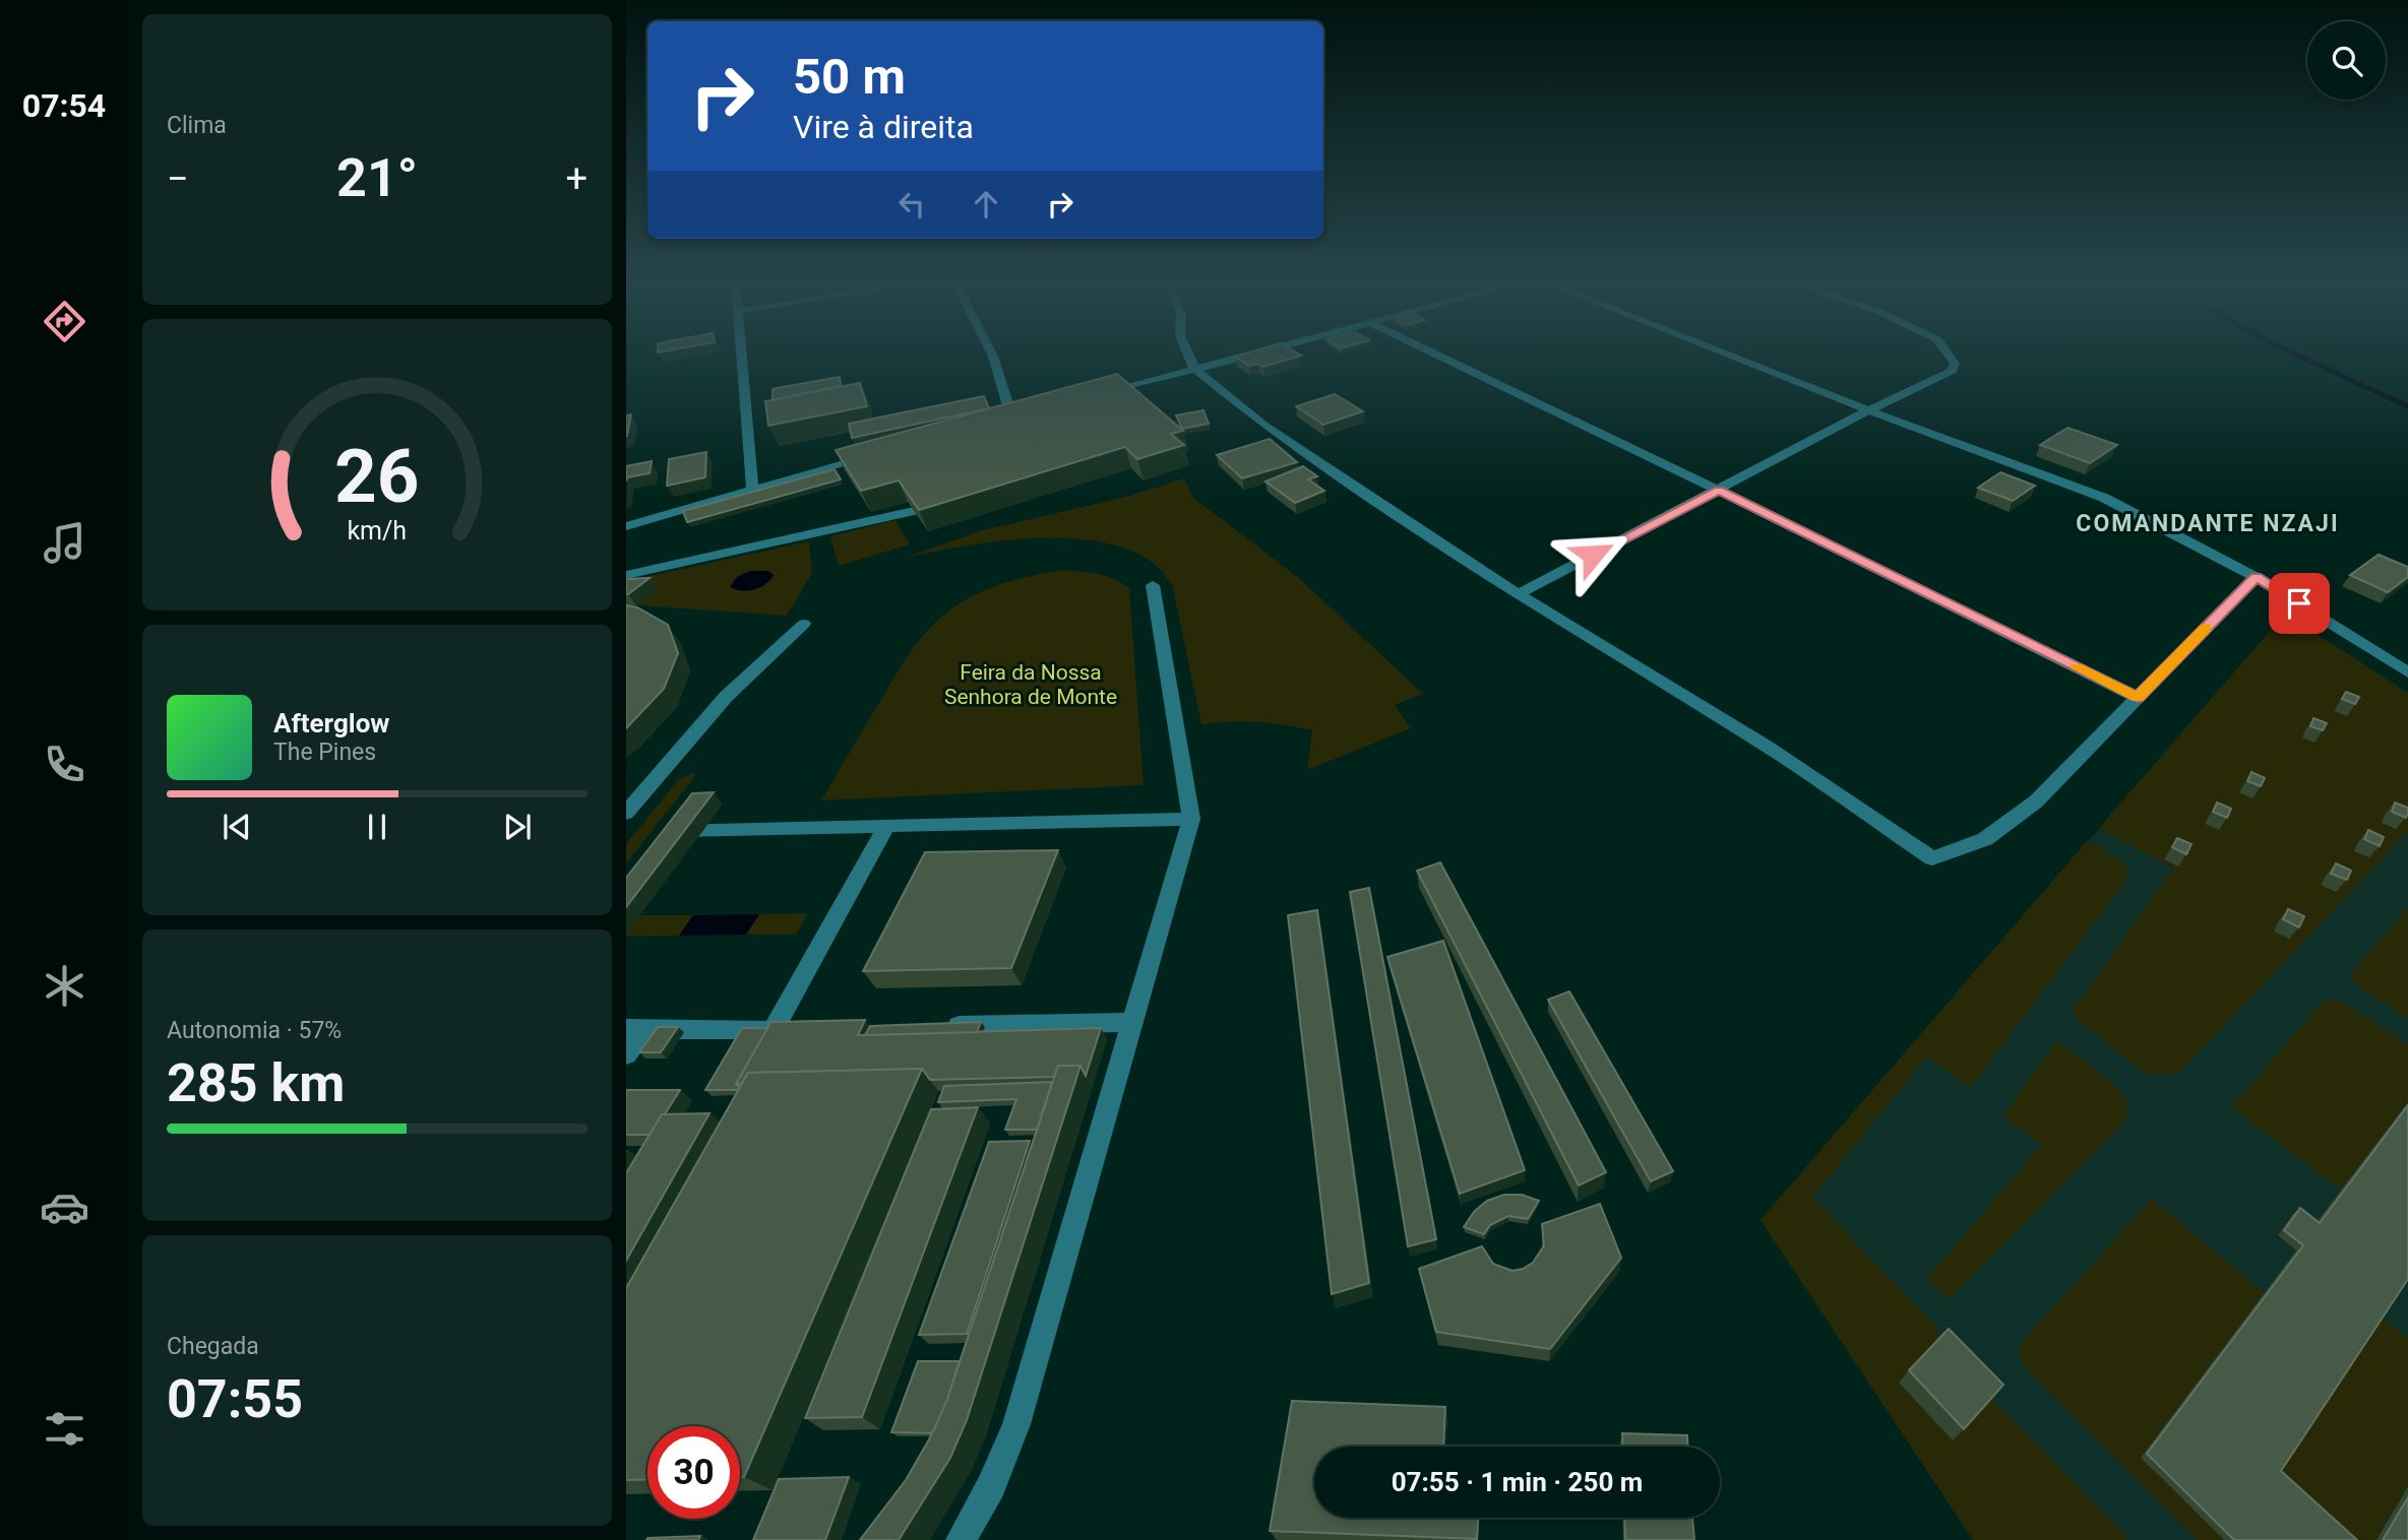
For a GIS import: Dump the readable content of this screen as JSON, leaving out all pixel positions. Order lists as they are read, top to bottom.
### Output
{
  "districts": ["COMANDANTE NZAJI"],
  "parks": ["Feira da Nossa Senhora de Monte"],
  "page": {
    "tabs": "07:54",
    "tile": [
      "Clima",
      ["Autonomia · 57%", "285 km"],
      ["Chegada", "07:55"]
    ],
    "turn": ["50 m", "Vire à direita"],
    "heat": ["−", "21°", "+"],
    "song": ["Afterglow", "The Pines"],
    "limit": "30",
    "trip": "07:55 · 1 min · 250 m",
    "gauge": ["26", "km/h"]
  }
}
